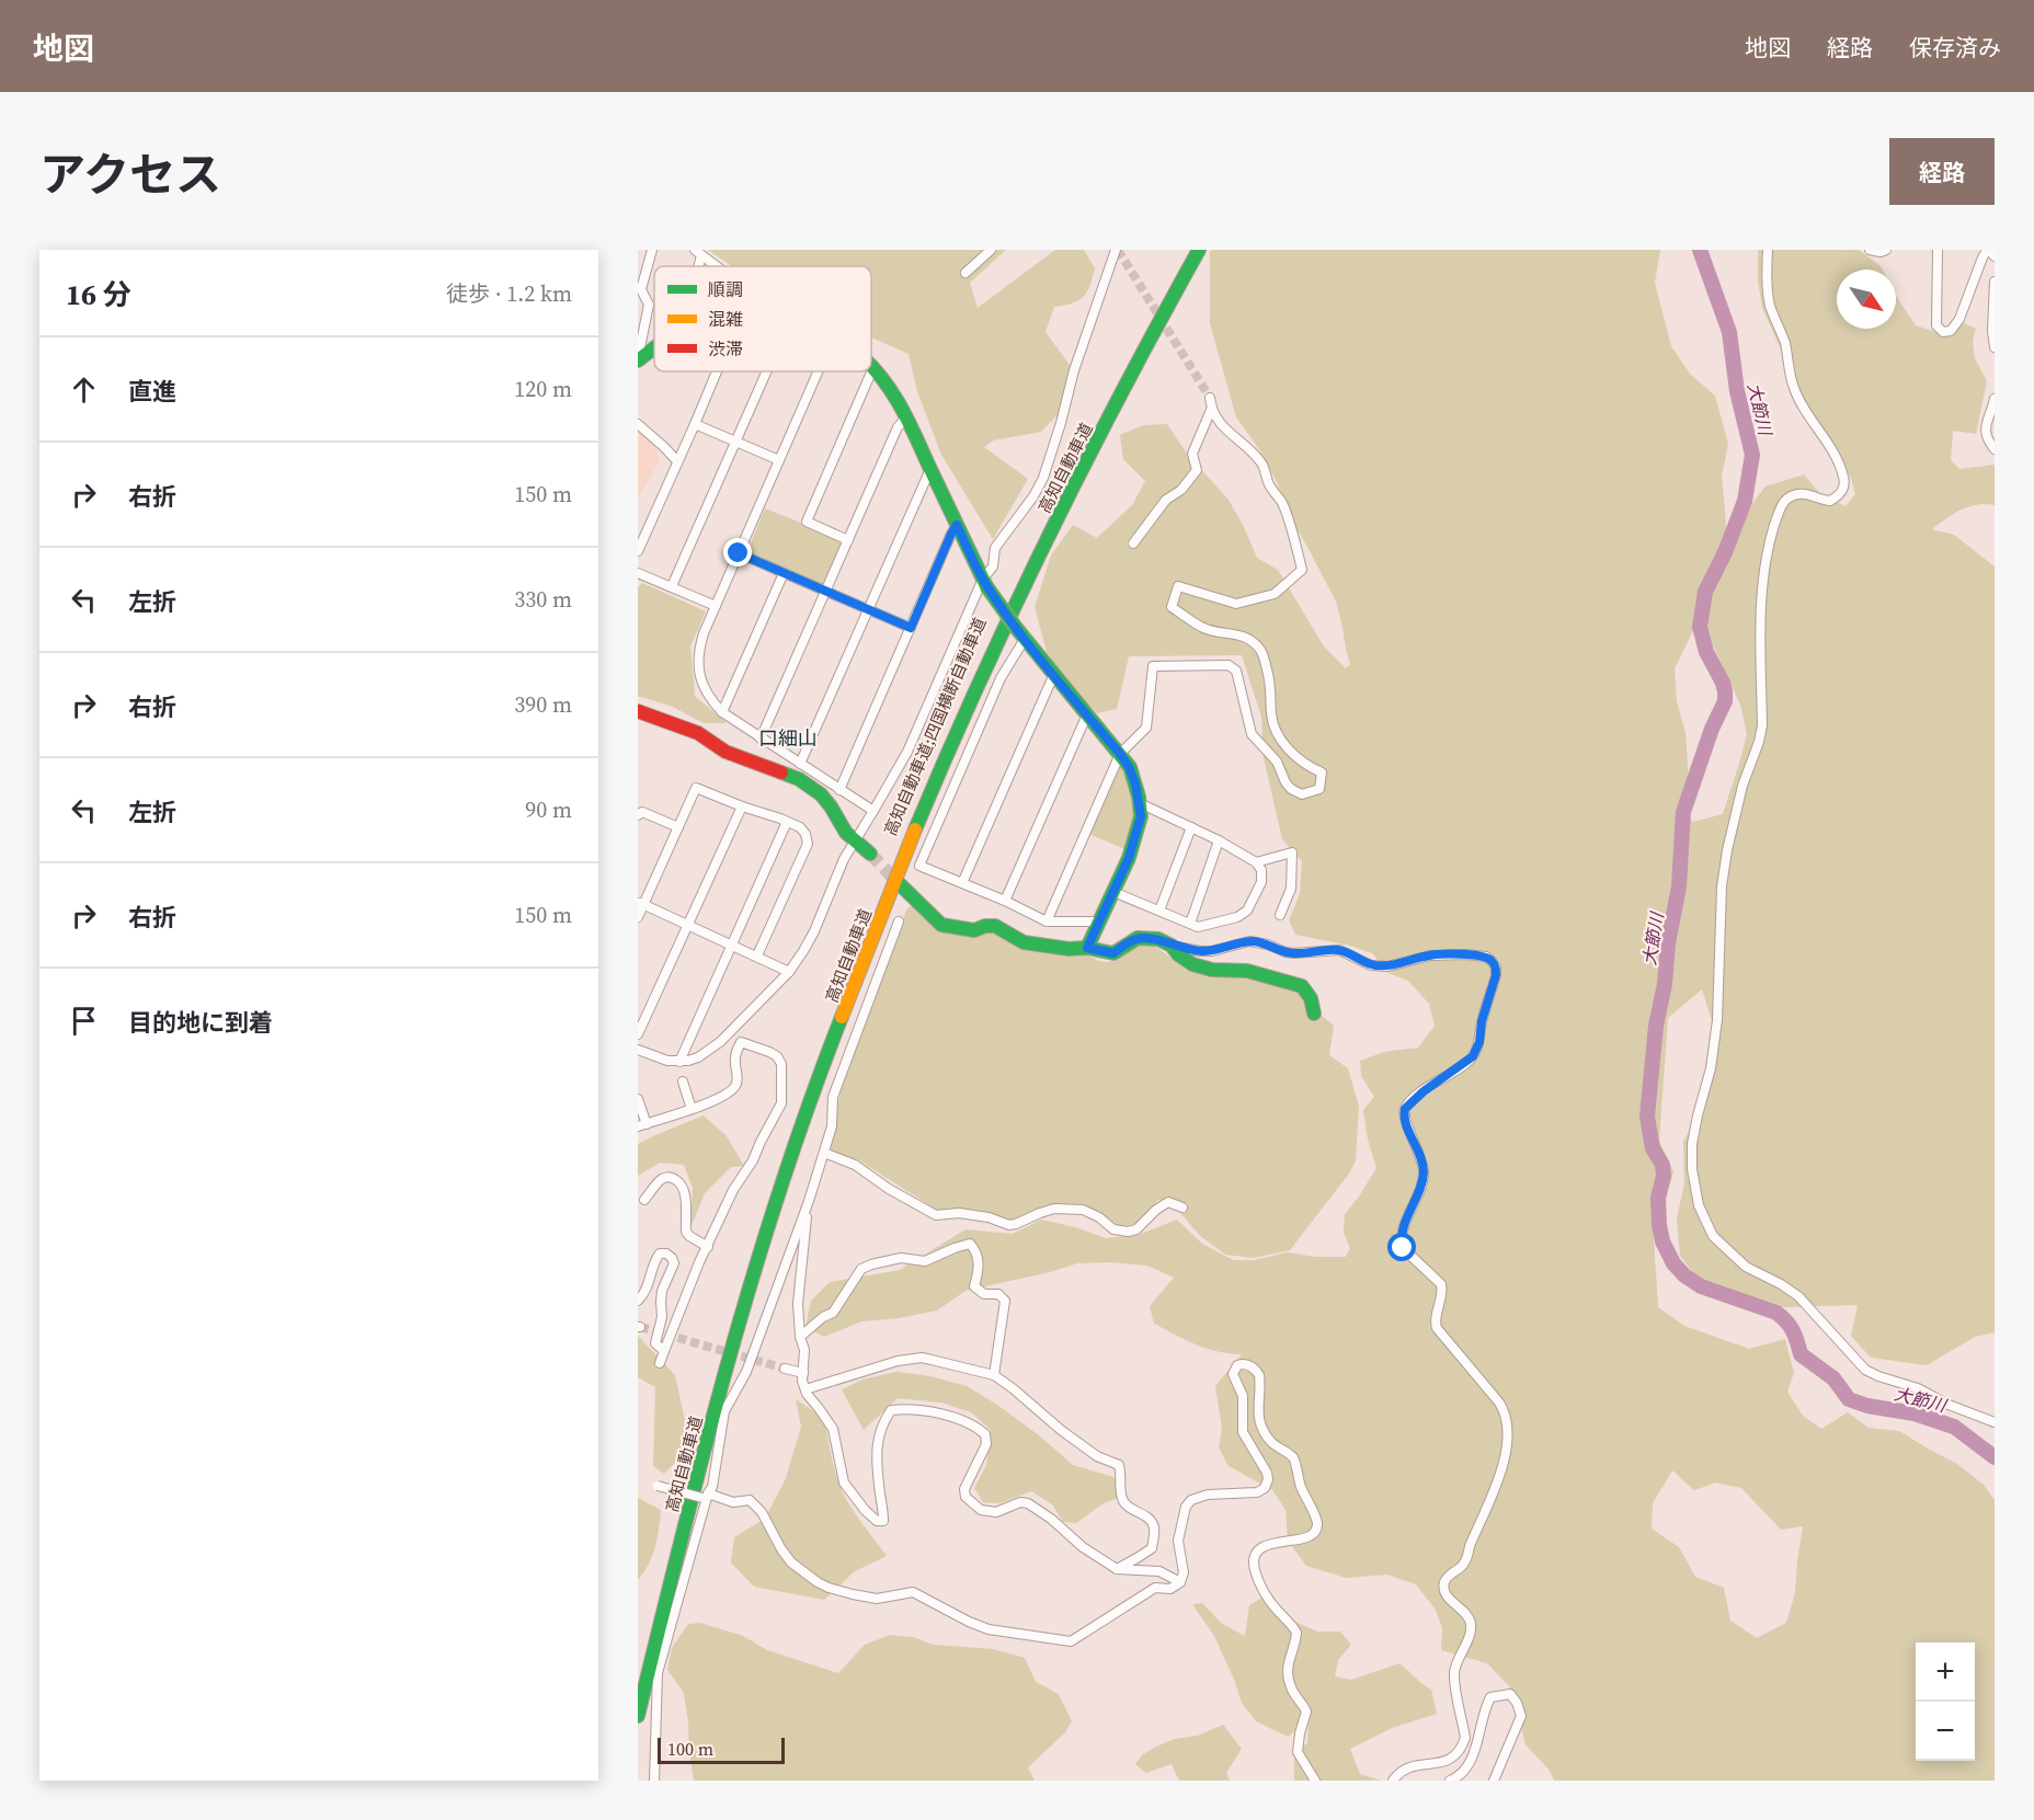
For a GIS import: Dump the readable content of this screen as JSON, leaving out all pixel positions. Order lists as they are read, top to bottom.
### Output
{
  "streets": {
    "main road": ["高知自動車道", "高知自動車道;四国横断自動車道"]
  },
  "crossings": [
    ["高知自動車道", "高知自動車道;四国横断自動車道"]
  ],
  "districts": ["口細山"],
  "water": ["大節川"],
  "legend": ["順調", "混雑", "渋滞"],
  "scale_bar": "100 m",
  "north": "bottom right",
  "page": {
    "header": "地図",
    "nav": ["地図", "経路", "保存済み"],
    "title": "アクセス",
    "buttons": "経路",
    "heading": ["16 分", "徒歩 · 1.2 km"],
    "list": [
      ["直進", "120 m"],
      ["右折", "150 m"],
      ["左折", "330 m"],
      ["右折", "390 m"],
      ["左折", "90 m"],
      ["右折", "150 m"],
      "目的地に到着"
    ],
    "map_buttons": ["+", "−"],
    "scale": "100 m"
  }
}
